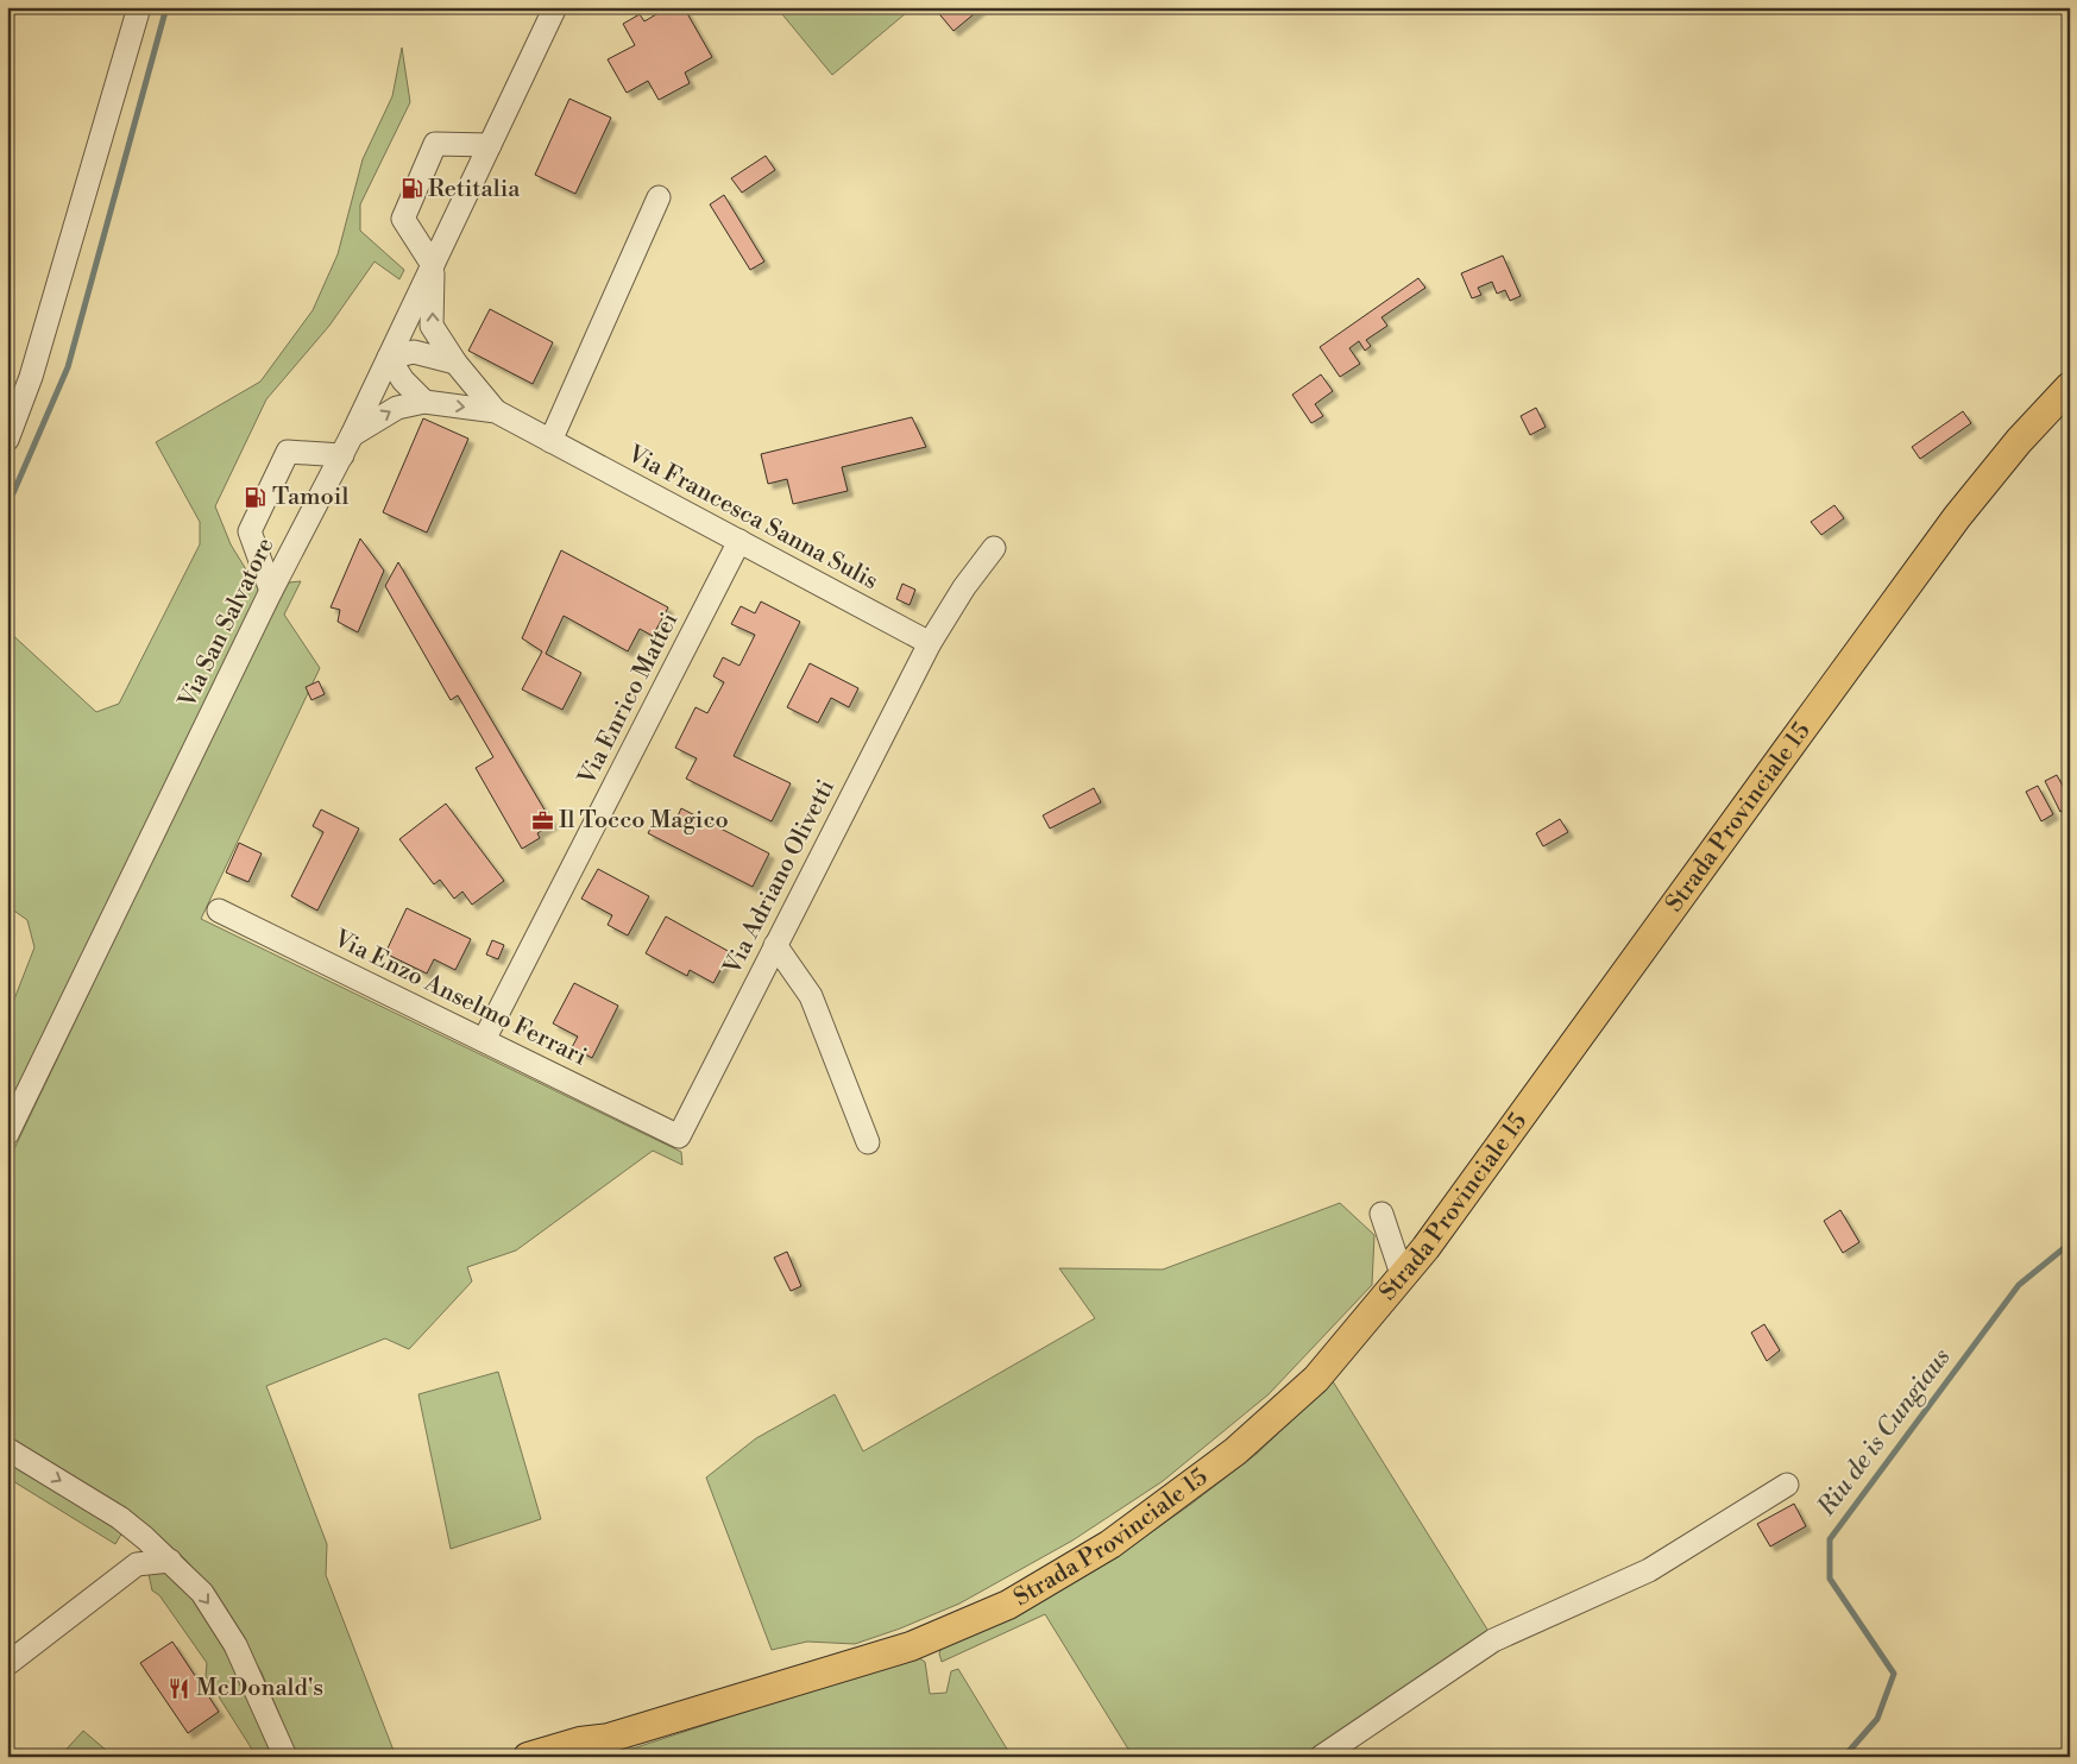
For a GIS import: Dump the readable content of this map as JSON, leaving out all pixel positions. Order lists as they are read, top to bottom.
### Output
{
  "streets": {
    "main road": ["Strada Provinciale 15"],
    "street": [
      "Via Francesca Sanna Sulis",
      "Via San Salvatore",
      "Via Enrico Mattei",
      "Via Adriano Olivetti",
      "Via Enzo Anselmo Ferrari"
    ]
  },
  "crossings": [
    ["Via Francesca Sanna Sulis", "Via San Salvatore"],
    ["Via Francesca Sanna Sulis", "Via Enrico Mattei"],
    ["Via Francesca Sanna Sulis", "Via Adriano Olivetti"],
    ["Via Enrico Mattei", "Via Enzo Anselmo Ferrari"],
    ["Via Adriano Olivetti", "Via Enzo Anselmo Ferrari"]
  ],
  "water": ["Riu de is Cungiaus"],
  "places": {
    "fuel station": ["Retitalia", "Tamoil"],
    "office": ["Il Tocco Magico"],
    "restaurant": ["McDonald's"]
  }
}
